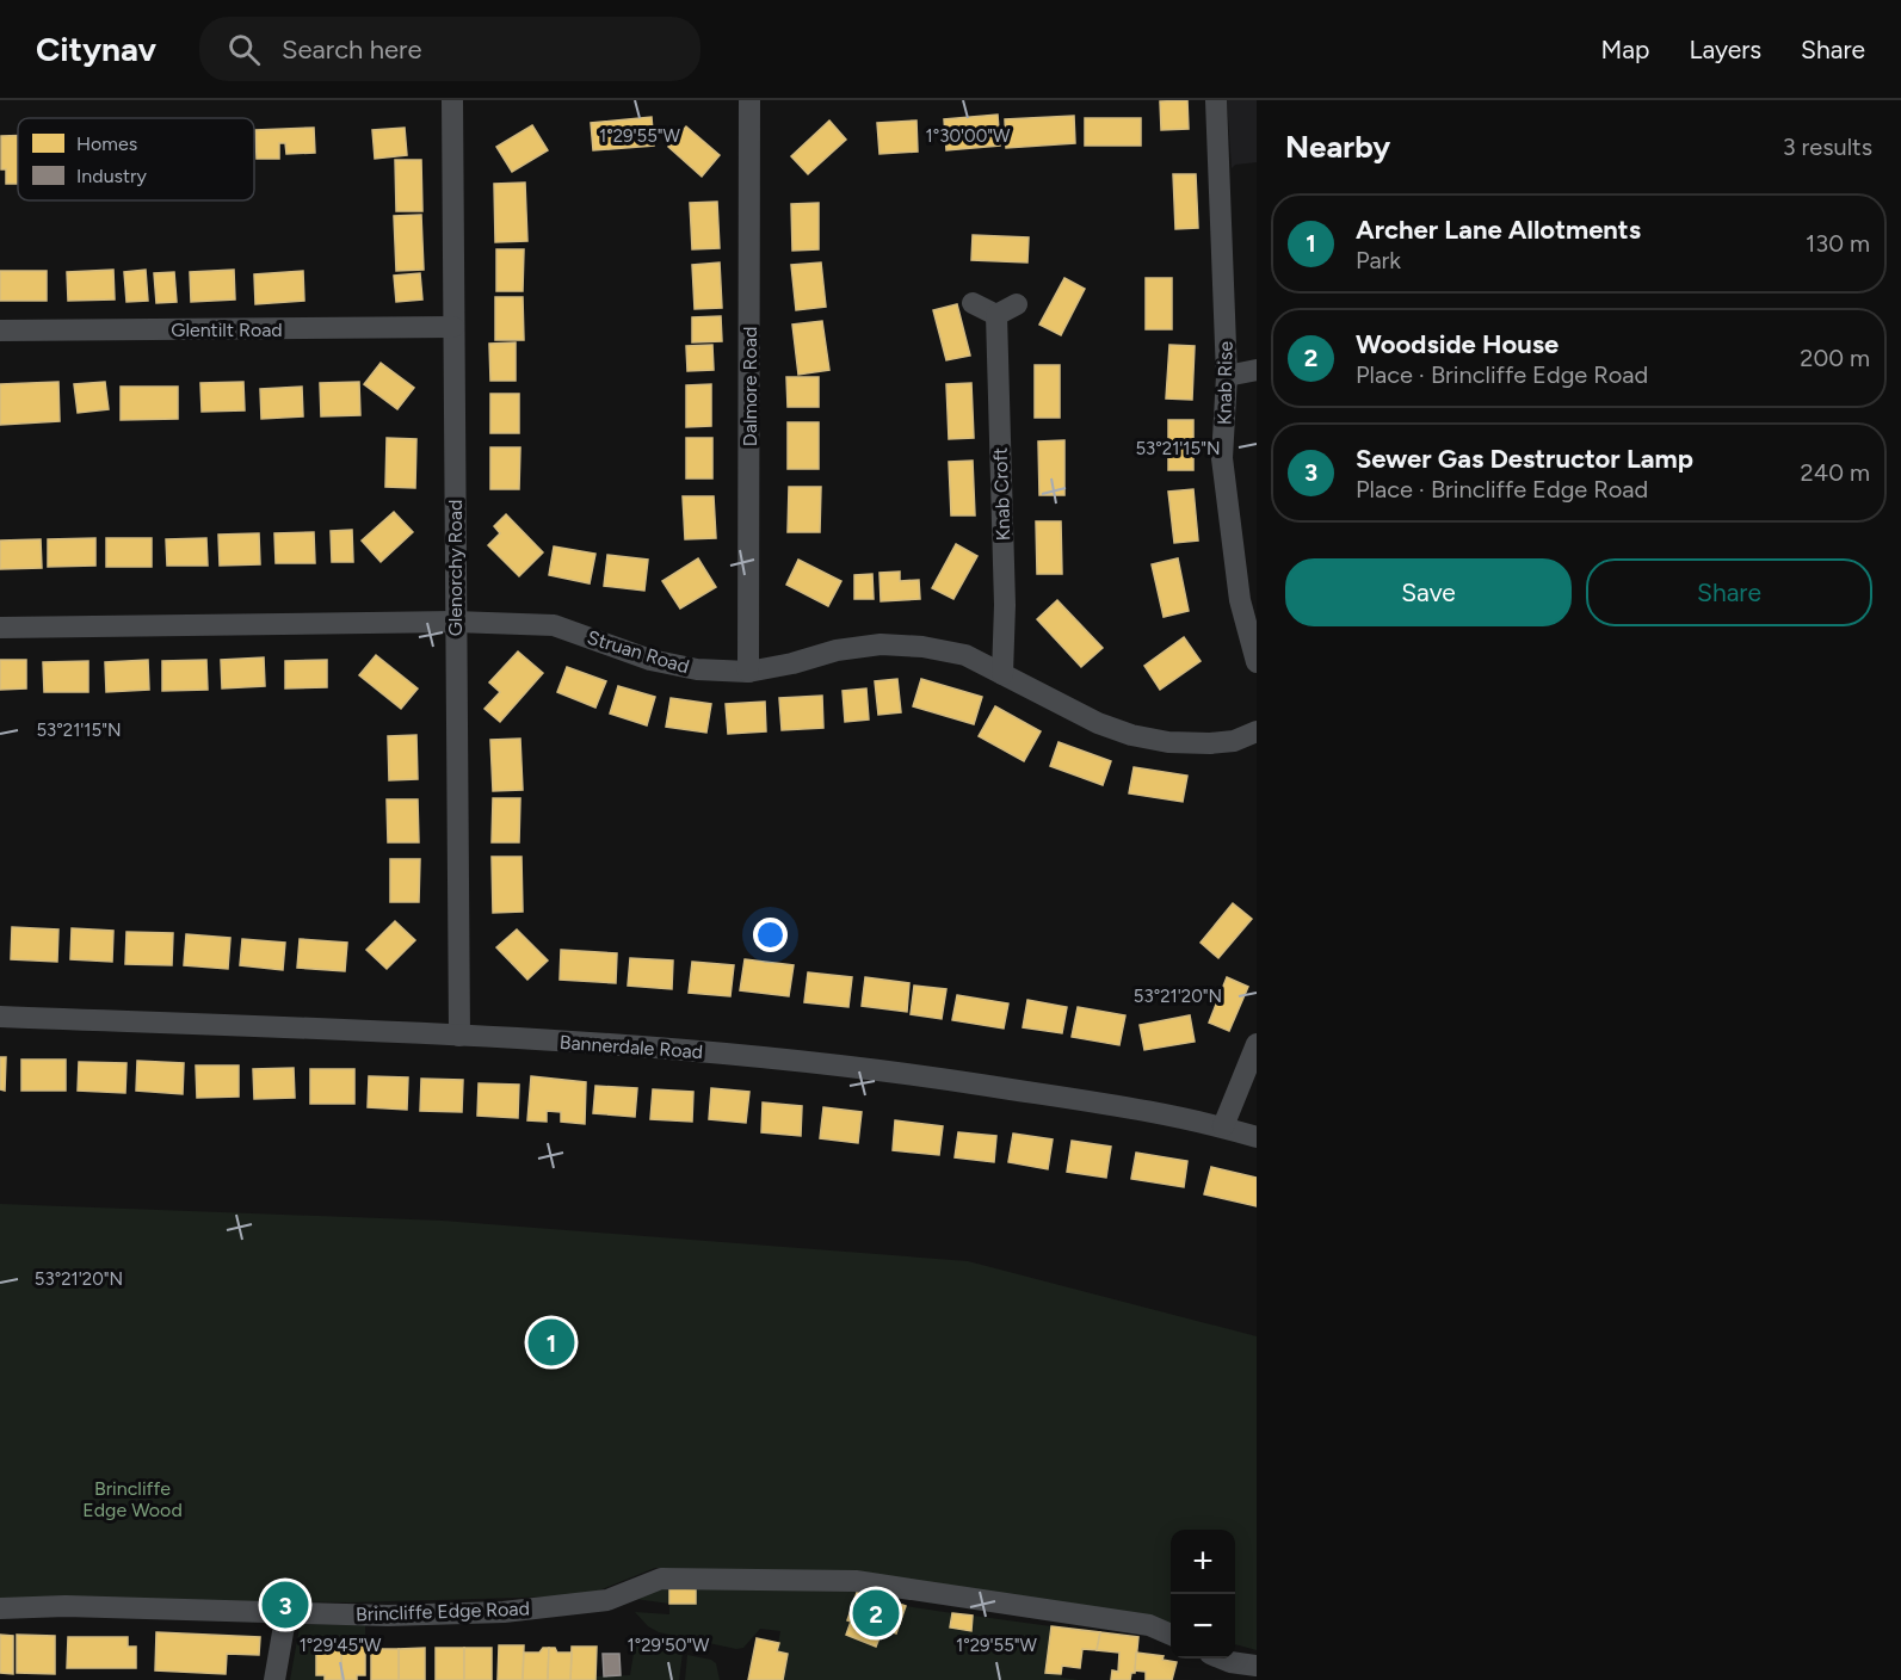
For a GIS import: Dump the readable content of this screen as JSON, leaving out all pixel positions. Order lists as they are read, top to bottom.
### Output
{
  "streets": {
    "street": [
      "Glentilt Road",
      "Knab Rise",
      "Dalmore Road",
      "Knab Croft",
      "Glenorchy Road",
      "Struan Road",
      "Bannerdale Road",
      "Brincliffe Edge Road"
    ]
  },
  "crossings": [
    ["Glentilt Road", "Glenorchy Road"],
    ["Dalmore Road", "Struan Road"],
    ["Knab Croft", "Struan Road"],
    ["Glenorchy Road", "Struan Road"],
    ["Glenorchy Road", "Bannerdale Road"]
  ],
  "parks": ["Brincliffe Edge Wood"],
  "legend": ["Homes", "Industry"],
  "page": {
    "header": "Citynav",
    "search": "Search here",
    "nav": ["Map", "Layers", "Share"],
    "heading": ["Nearby", "3 results"],
    "list": [
      {
        "mark": "1",
        "name": "Archer Lane Allotments",
        "note": "Park",
        "value": "130 m"
      },
      {
        "mark": "2",
        "name": "Woodside House",
        "note": "Place · Brincliffe Edge Road",
        "value": "200 m"
      },
      {
        "mark": "3",
        "name": "Sewer Gas Destructor Lamp",
        "note": "Place · Brincliffe Edge Road",
        "value": "240 m"
      }
    ],
    "buttons": ["Save", "Share"],
    "pins": ["1", "3", "2"],
    "map_buttons": ["+", "−"]
  },
  "coordinates": [
    "1°29'55\"W",
    "1°30'00\"W",
    "53°21'15\"N",
    "53°21'20\"N",
    "1°29'45\"W",
    "1°29'50\"W"
  ]
}
